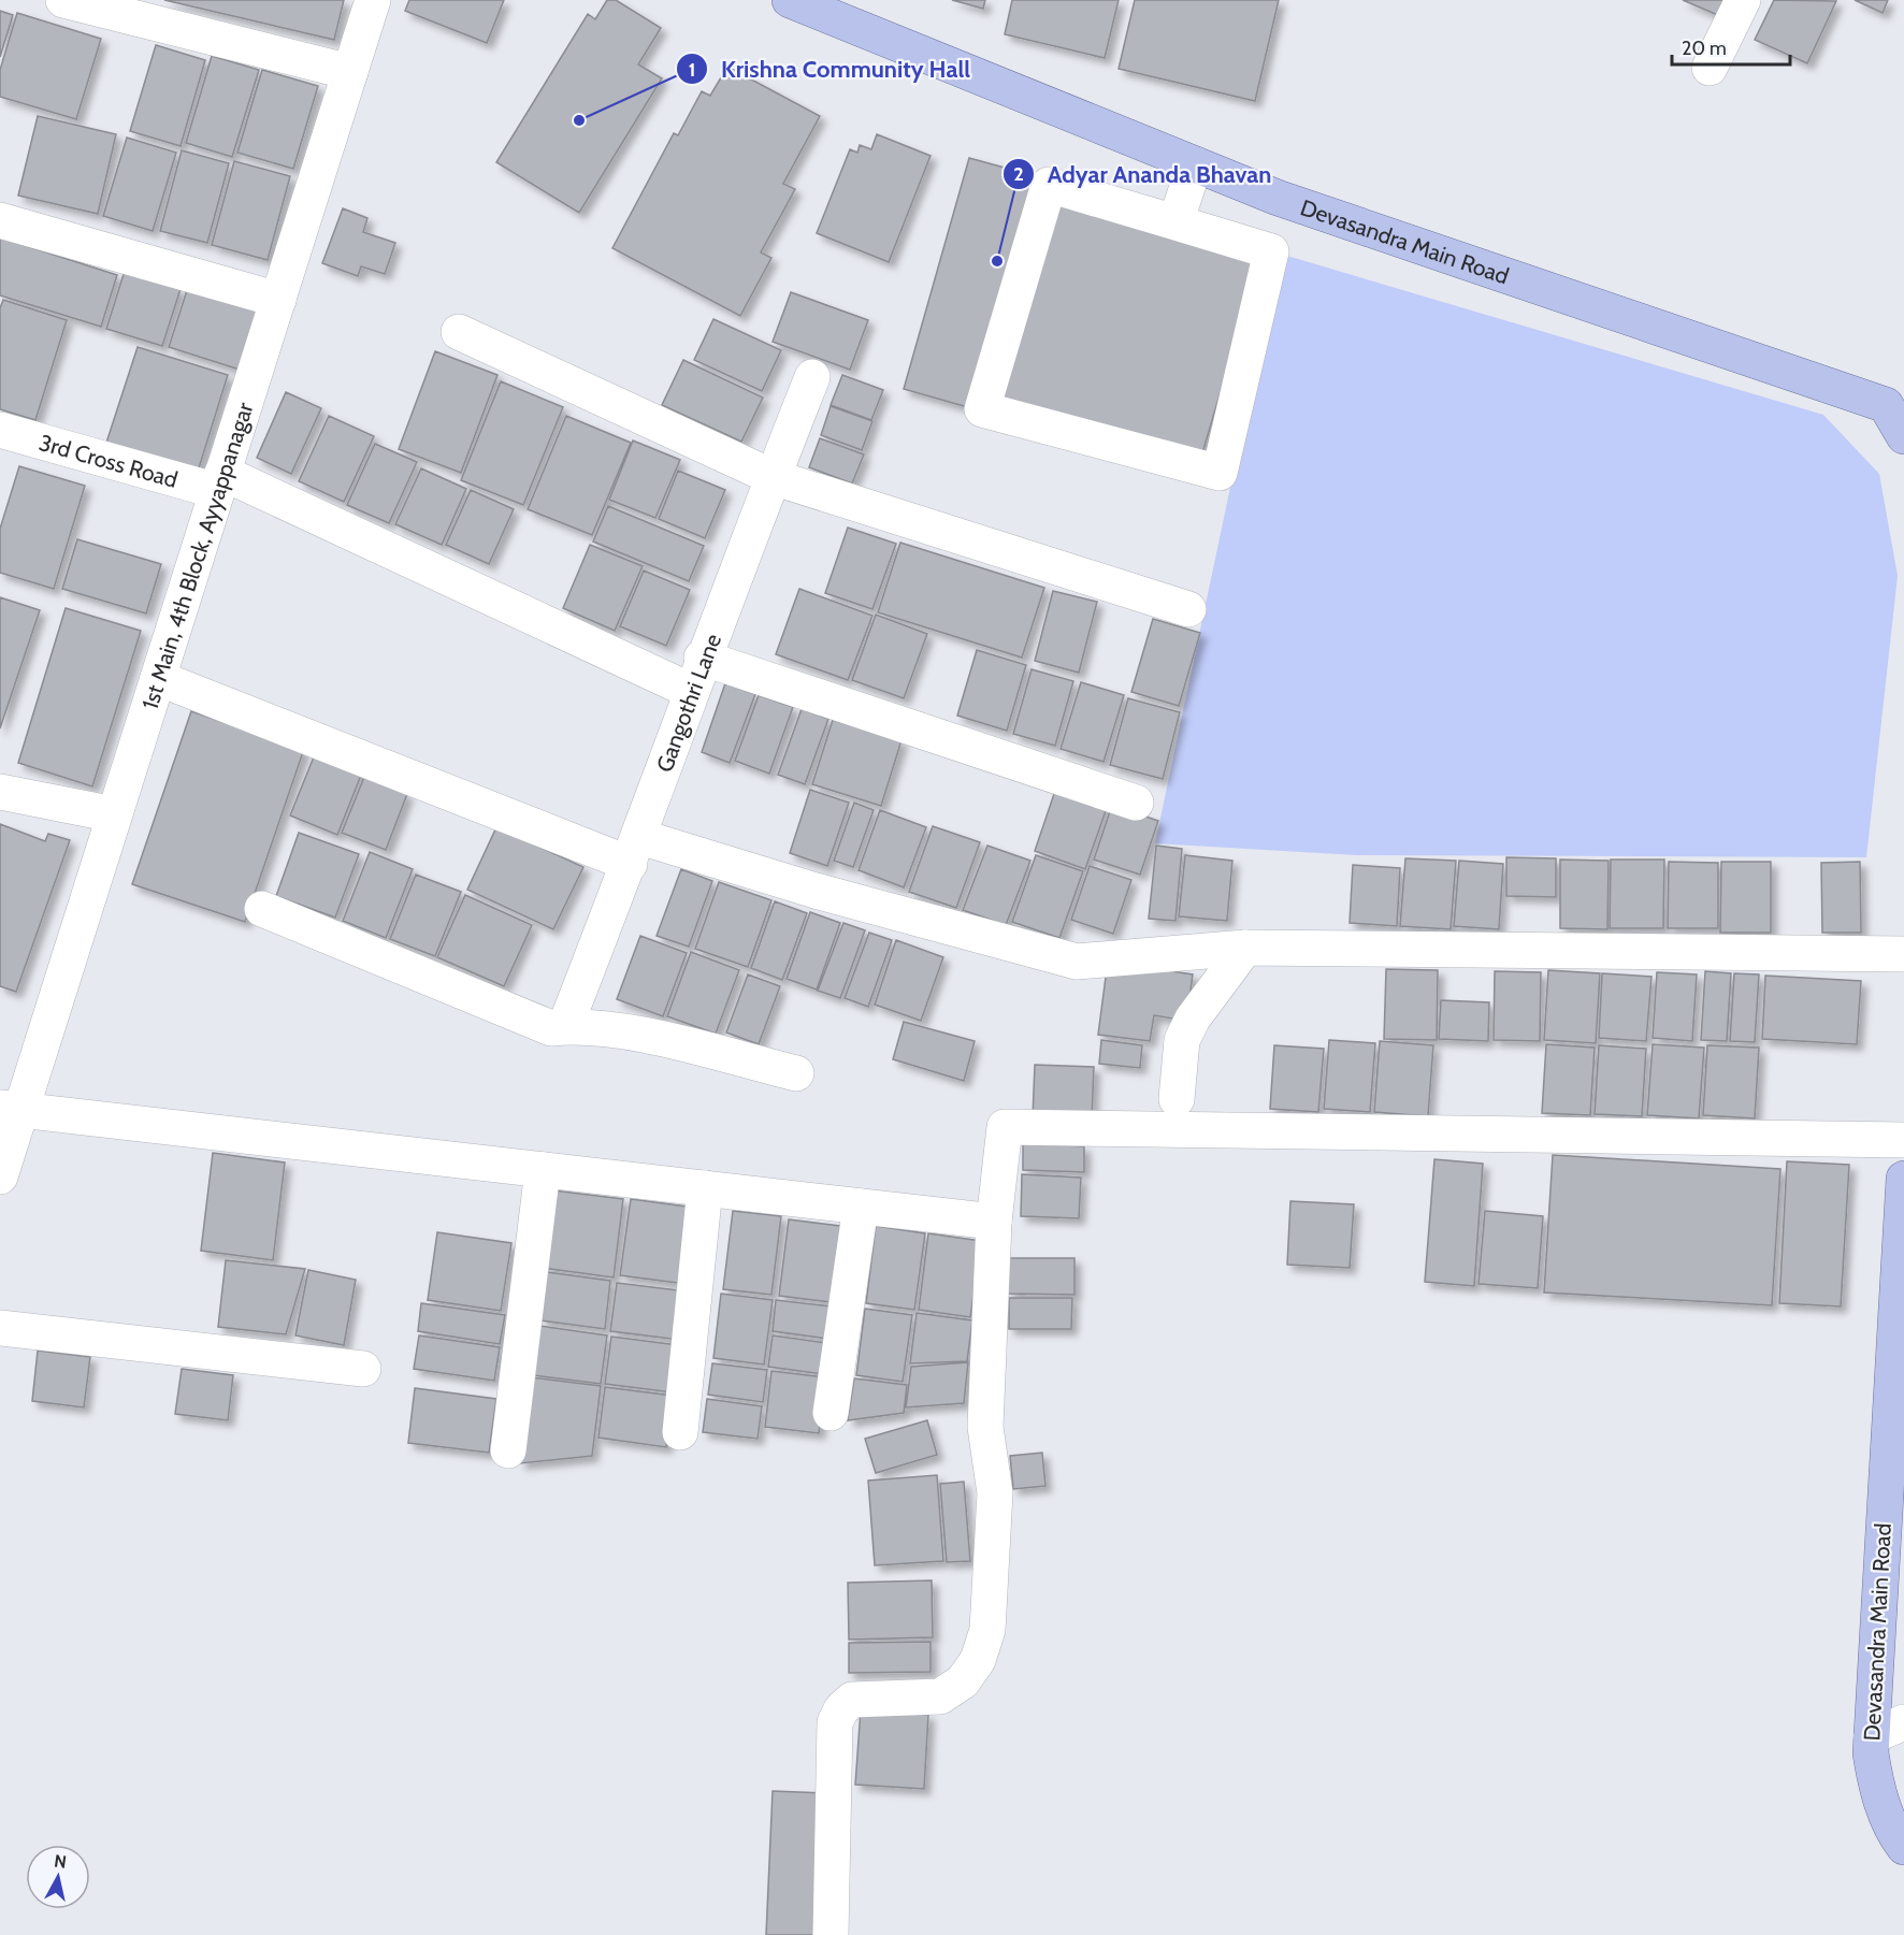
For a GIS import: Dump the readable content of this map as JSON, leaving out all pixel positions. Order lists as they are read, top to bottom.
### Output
{
  "streets": {
    "main road": ["Devasandra Main Road"],
    "street": ["3rd Cross Road", "1st Main, 4th Block, Ayyappanagar", "Gangothri Lane"]
  },
  "crossings": [
    ["3rd Cross Road", "1st Main, 4th Block, Ayyappanagar"],
    ["3rd Cross Road", "Gangothri Lane"]
  ],
  "places": ["Krishna Community Hall", "Adyar Ananda Bhavan"],
  "scale_bar": "20 m",
  "north": "top"
}
